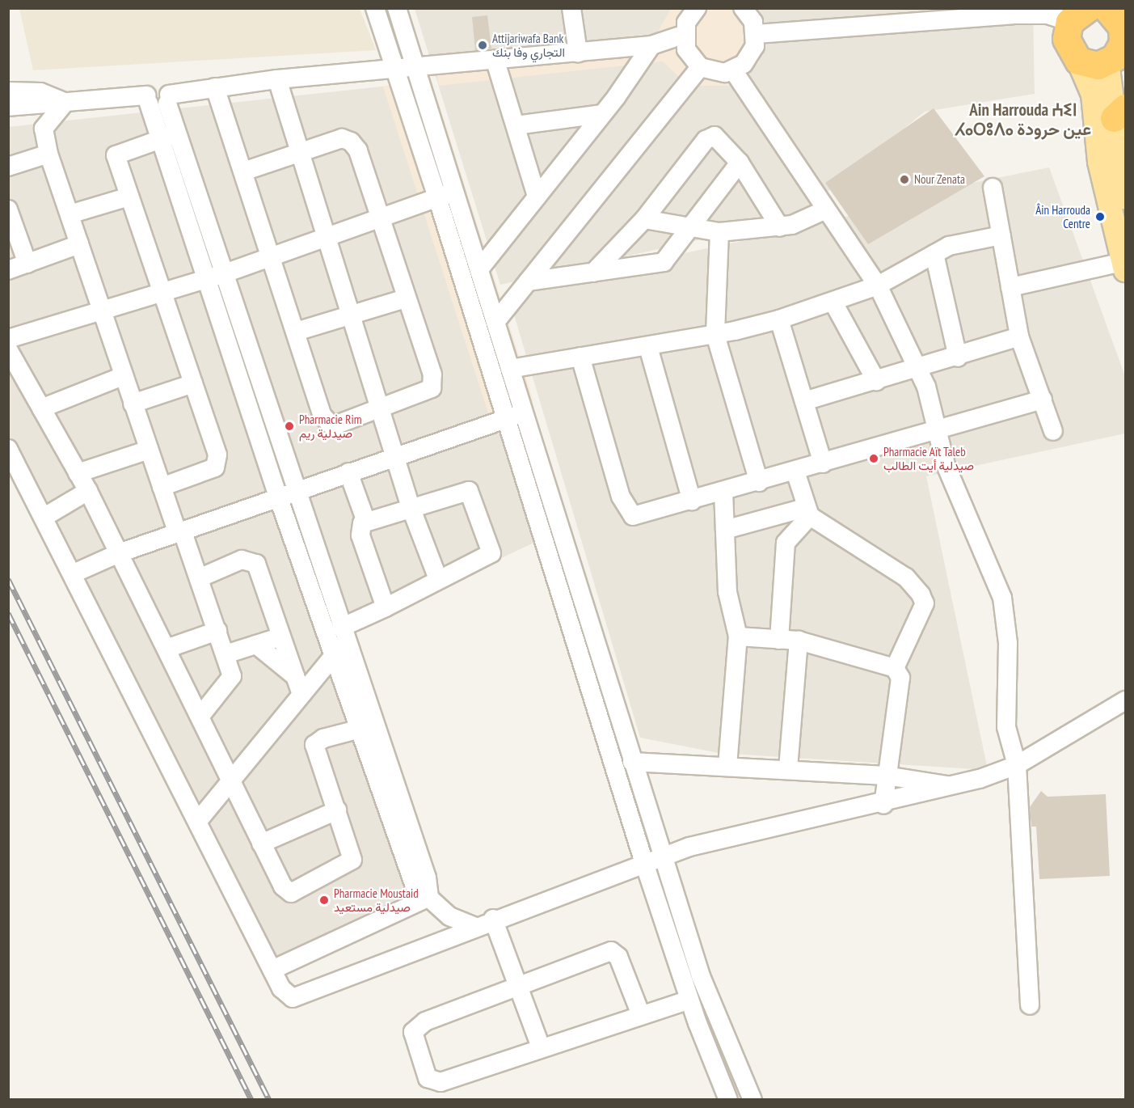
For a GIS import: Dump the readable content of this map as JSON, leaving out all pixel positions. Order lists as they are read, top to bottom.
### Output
{
  "districts": ["Ain Harrouda ⵄⵉⵏ ⵃⴰⵔⵓⴷⴰ عين حرودة"],
  "places": [
    "Attijariwafa Bank التجاري وفا بنك",
    "Nour Zenata",
    "Âin Harrouda Centre",
    "Pharmacie Rim صيدلية ريم",
    "Pharmacie Aït Taleb صيدلية أيت الطالب",
    "Pharmacie Moustaid صيدلية مستعيد"
  ]
}
